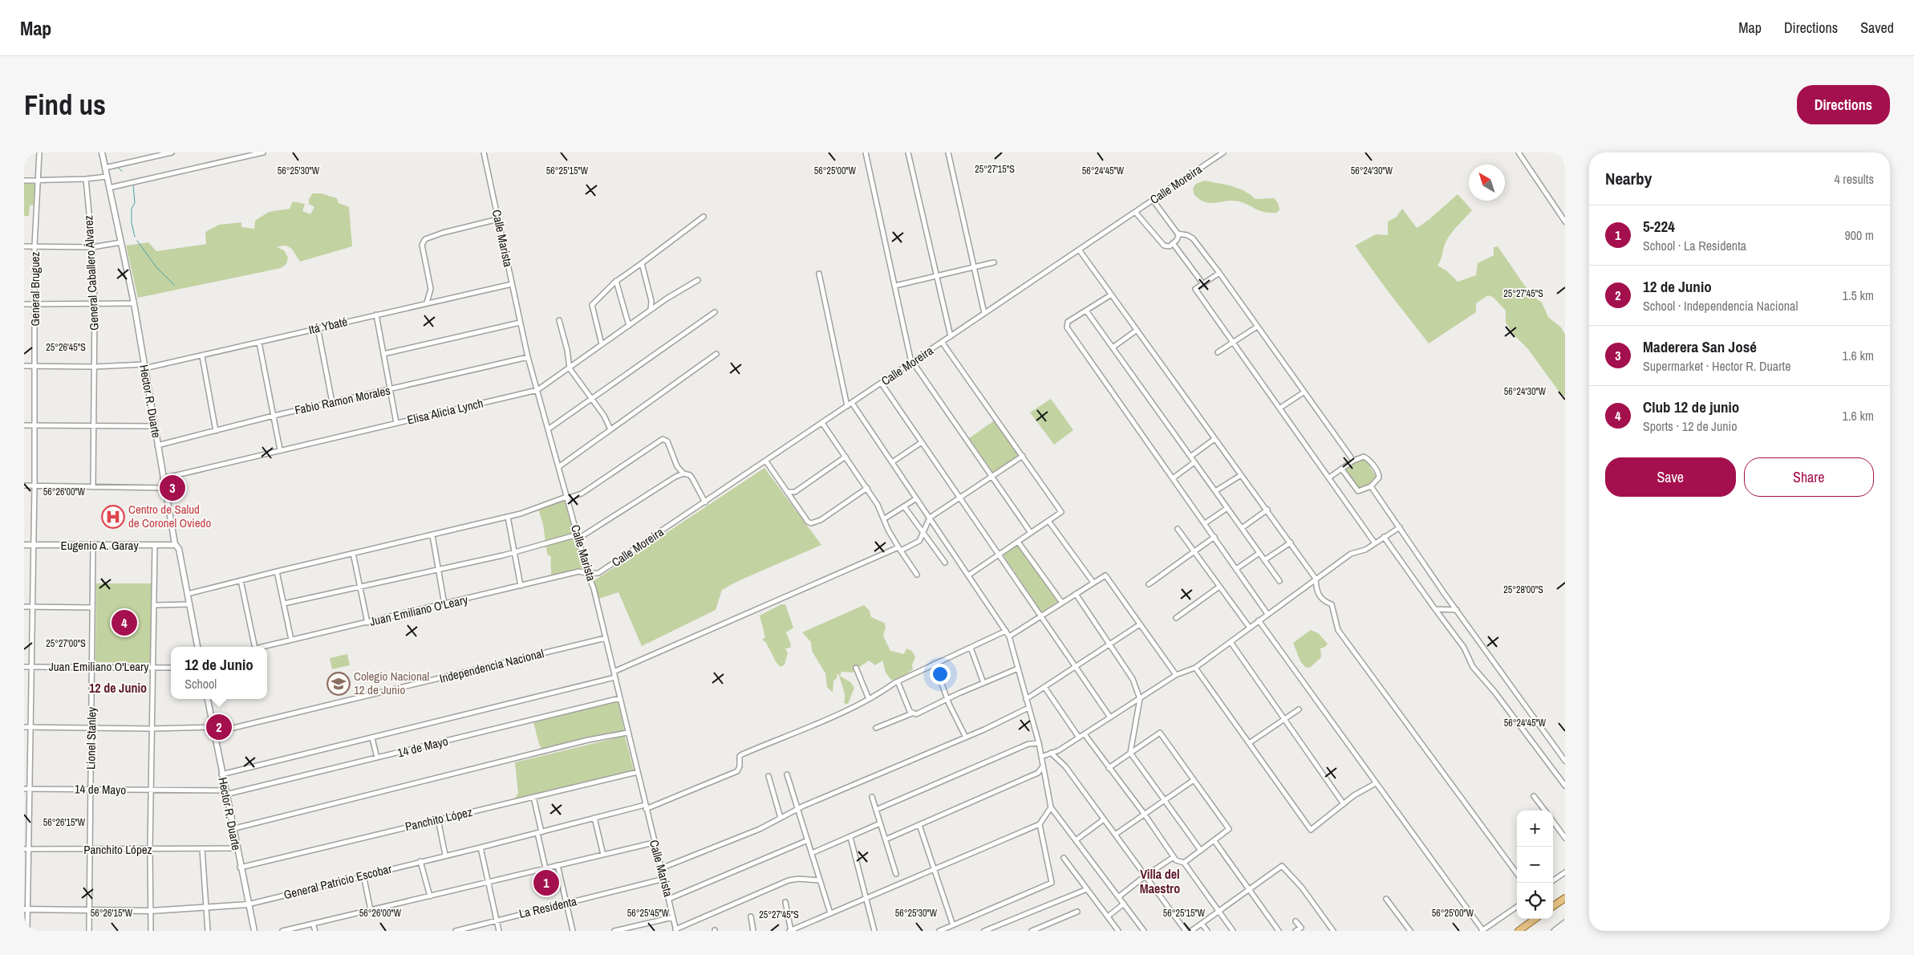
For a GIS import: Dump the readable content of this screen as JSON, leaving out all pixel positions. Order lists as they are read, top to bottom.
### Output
{
  "streets": {
    "street": [
      "Calle Moreira",
      "Calle Marista",
      "General Caballero Álvarez",
      "General Bruguez",
      "Itá Ybaté",
      "Fabio Ramon Morales",
      "Hector R. Duarte",
      "Elisa Alicia Lynch",
      "Eugenio A. Garay",
      "Juan Emiliano O'Leary",
      "Independencia Nacional",
      "Lionel Stanley",
      "14 de Mayo",
      "Panchito López",
      "General Patricio Escobar",
      "La Residenta"
    ]
  },
  "crossings": [
    ["Calle Moreira", "Calle Marista"],
    ["Calle Moreira", "Juan Emiliano O'Leary"],
    ["Calle Marista", "Itá Ybaté"],
    ["Calle Marista", "Fabio Ramon Morales"],
    ["Calle Marista", "Elisa Alicia Lynch"],
    ["Calle Marista", "Juan Emiliano O'Leary"],
    ["Calle Marista", "Independencia Nacional"],
    ["Calle Marista", "14 de Mayo"],
    ["Calle Marista", "Panchito López"],
    ["Calle Marista", "General Patricio Escobar"],
    ["Calle Marista", "La Residenta"],
    ["General Caballero Álvarez", "Itá Ybaté"],
    ["General Bruguez", "Itá Ybaté"],
    ["General Bruguez", "Eugenio A. Garay"],
    ["General Bruguez", "Juan Emiliano O'Leary"],
    ["General Bruguez", "Independencia Nacional"],
    ["General Bruguez", "14 de Mayo"],
    ["General Bruguez", "Panchito López"],
    ["General Bruguez", "General Patricio Escobar"],
    ["Itá Ybaté", "Hector R. Duarte"],
    ["Fabio Ramon Morales", "Hector R. Duarte"],
    ["Hector R. Duarte", "Elisa Alicia Lynch"],
    ["Hector R. Duarte", "Eugenio A. Garay"],
    ["Hector R. Duarte", "Independencia Nacional"],
    ["Hector R. Duarte", "14 de Mayo"],
    ["Hector R. Duarte", "Panchito López"],
    ["Hector R. Duarte", "General Patricio Escobar"],
    ["Eugenio A. Garay", "Lionel Stanley"],
    ["Juan Emiliano O'Leary", "Lionel Stanley"],
    ["Independencia Nacional", "Lionel Stanley"],
    ["Lionel Stanley", "14 de Mayo"],
    ["Lionel Stanley", "Panchito López"],
    ["Lionel Stanley", "General Patricio Escobar"]
  ],
  "districts": ["12 de Junio", "Villa del Maestro"],
  "places": {
    "hospital": ["Centro de Salud de Coronel Oviedo"],
    "school or university": ["Colegio Nacional 12 de Junio"]
  },
  "north": "top left",
  "page": {
    "header": "Map",
    "nav": ["Map", "Directions", "Saved"],
    "buttons": [
      "Directions",
      ["Save", "Share"]
    ],
    "title": "Find us",
    "heading": ["Nearby", "4 results"],
    "list": [
      {
        "mark": "1",
        "name": "5-224",
        "note": "School · La Residenta",
        "value": "900 m"
      },
      {
        "mark": "2",
        "name": "12 de Junio",
        "note": "School · Independencia Nacional",
        "value": "1.5 km"
      },
      {
        "mark": "3",
        "name": "Maderera San José",
        "note": "Supermarket · Hector R. Duarte",
        "value": "1.6 km"
      },
      {
        "mark": "4",
        "name": "Club 12 de junio",
        "note": "Sports · 12 de Junio",
        "value": "1.6 km"
      }
    ],
    "pins": [
      "3",
      "4",
      "2",
      "1"
    ],
    "popup": ["12 de Junio", "School"],
    "map_buttons": ["+", "−"]
  },
  "coordinates": [
    "25°27'15\"S",
    "56°24'30\"W",
    "56°25'30\"W",
    "56°25'15\"W",
    "56°25'00\"W",
    "56°24'45\"W",
    "25°27'45\"S",
    "25°26'45\"S",
    "56°26'00\"W",
    "25°28'00\"S",
    "25°27'00\"S",
    "56°26'15\"W",
    "56°25'45\"W"
  ]
}
